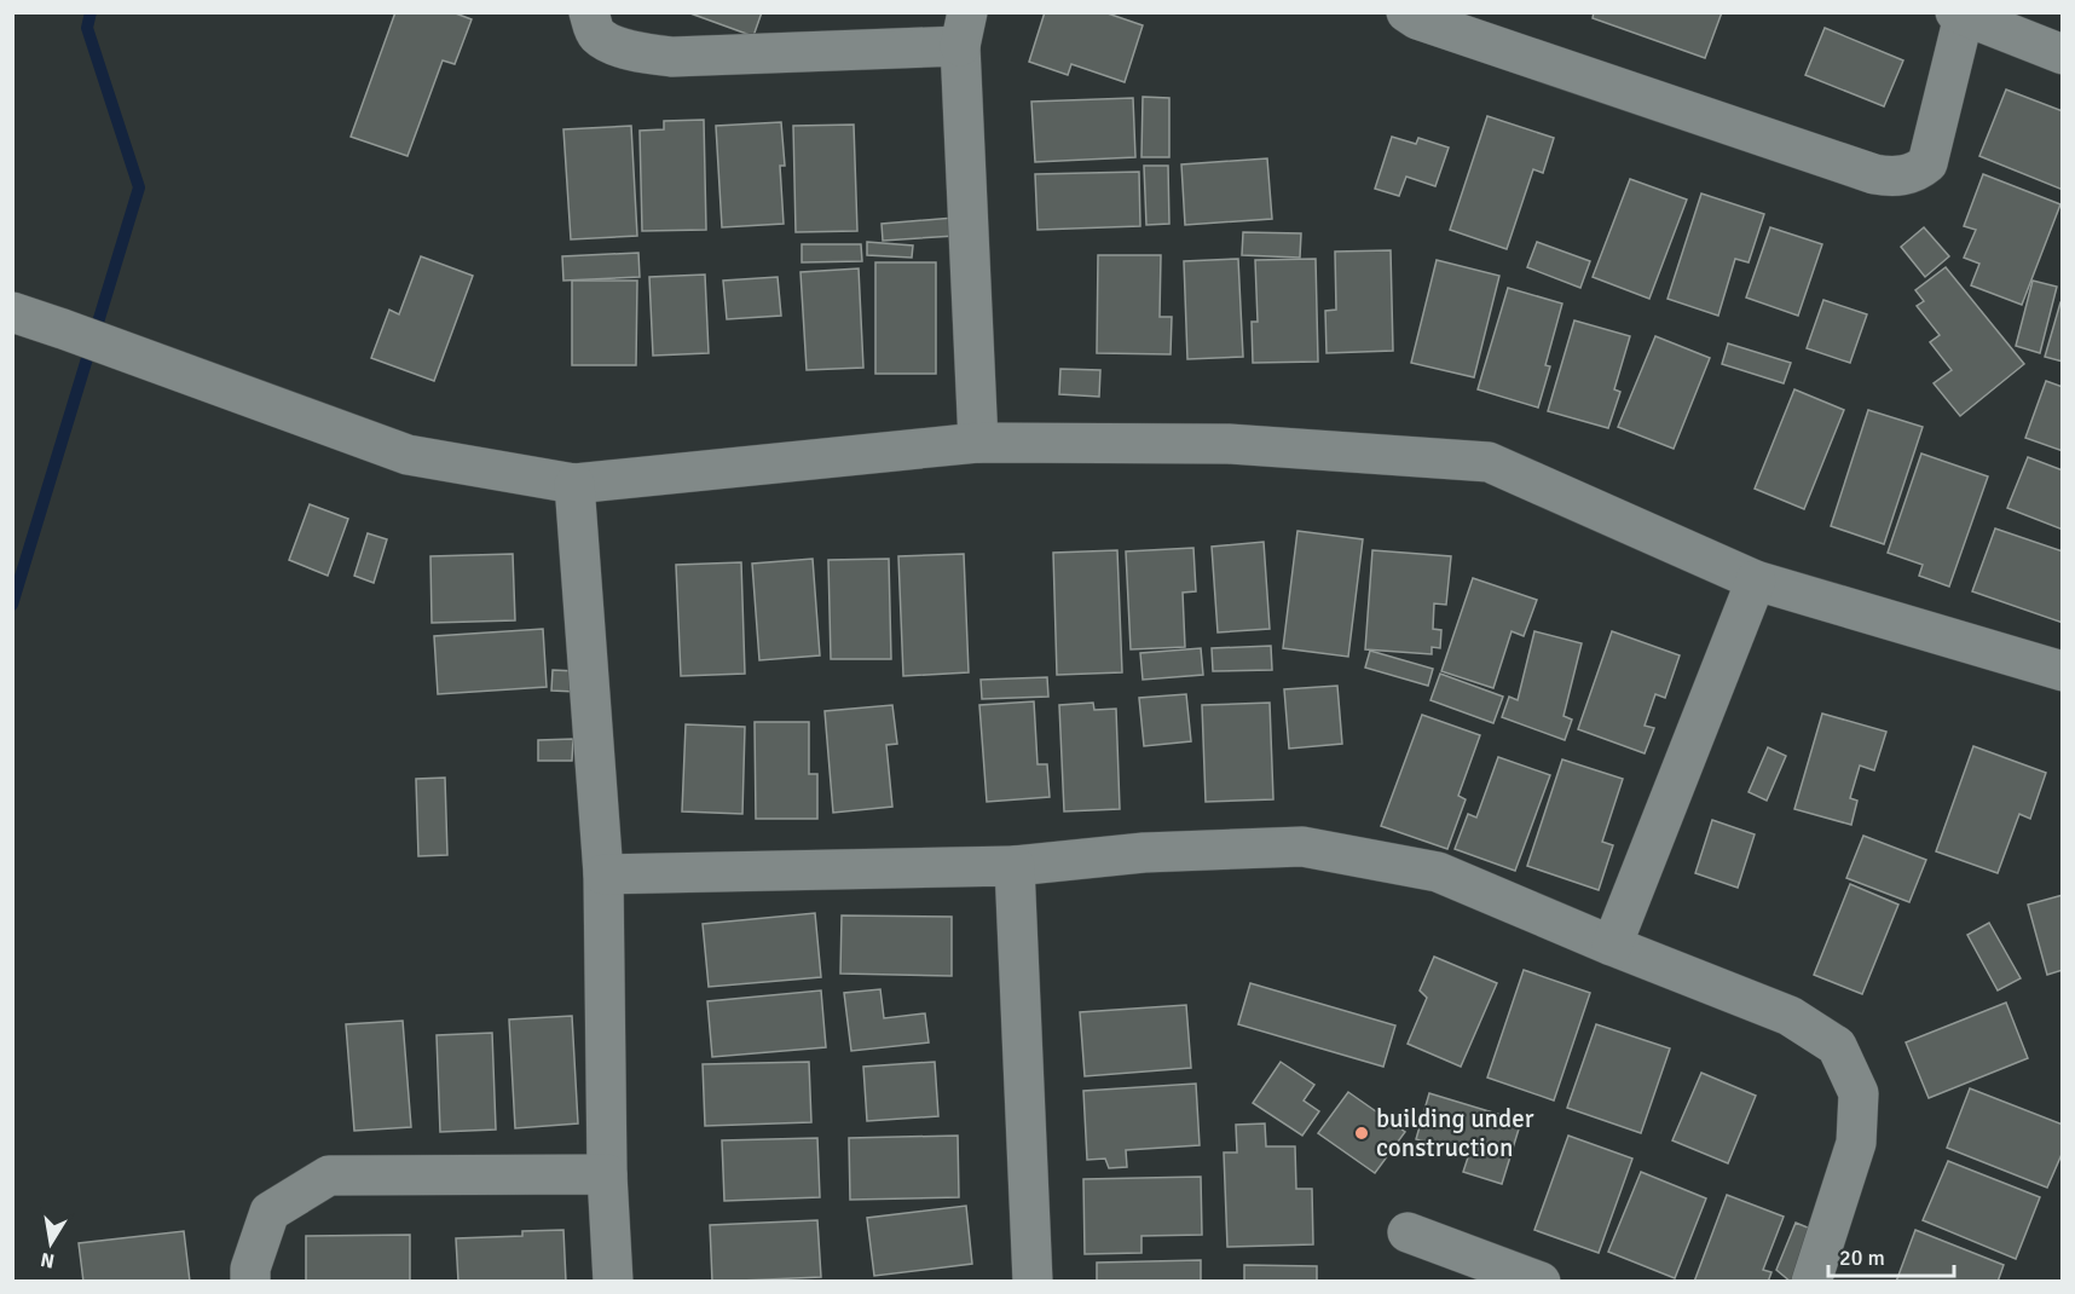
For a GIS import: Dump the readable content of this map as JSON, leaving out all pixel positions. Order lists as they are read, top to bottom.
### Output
{
  "places": ["building under construction"],
  "scale_bar": "20 m",
  "north": "bottom"
}
